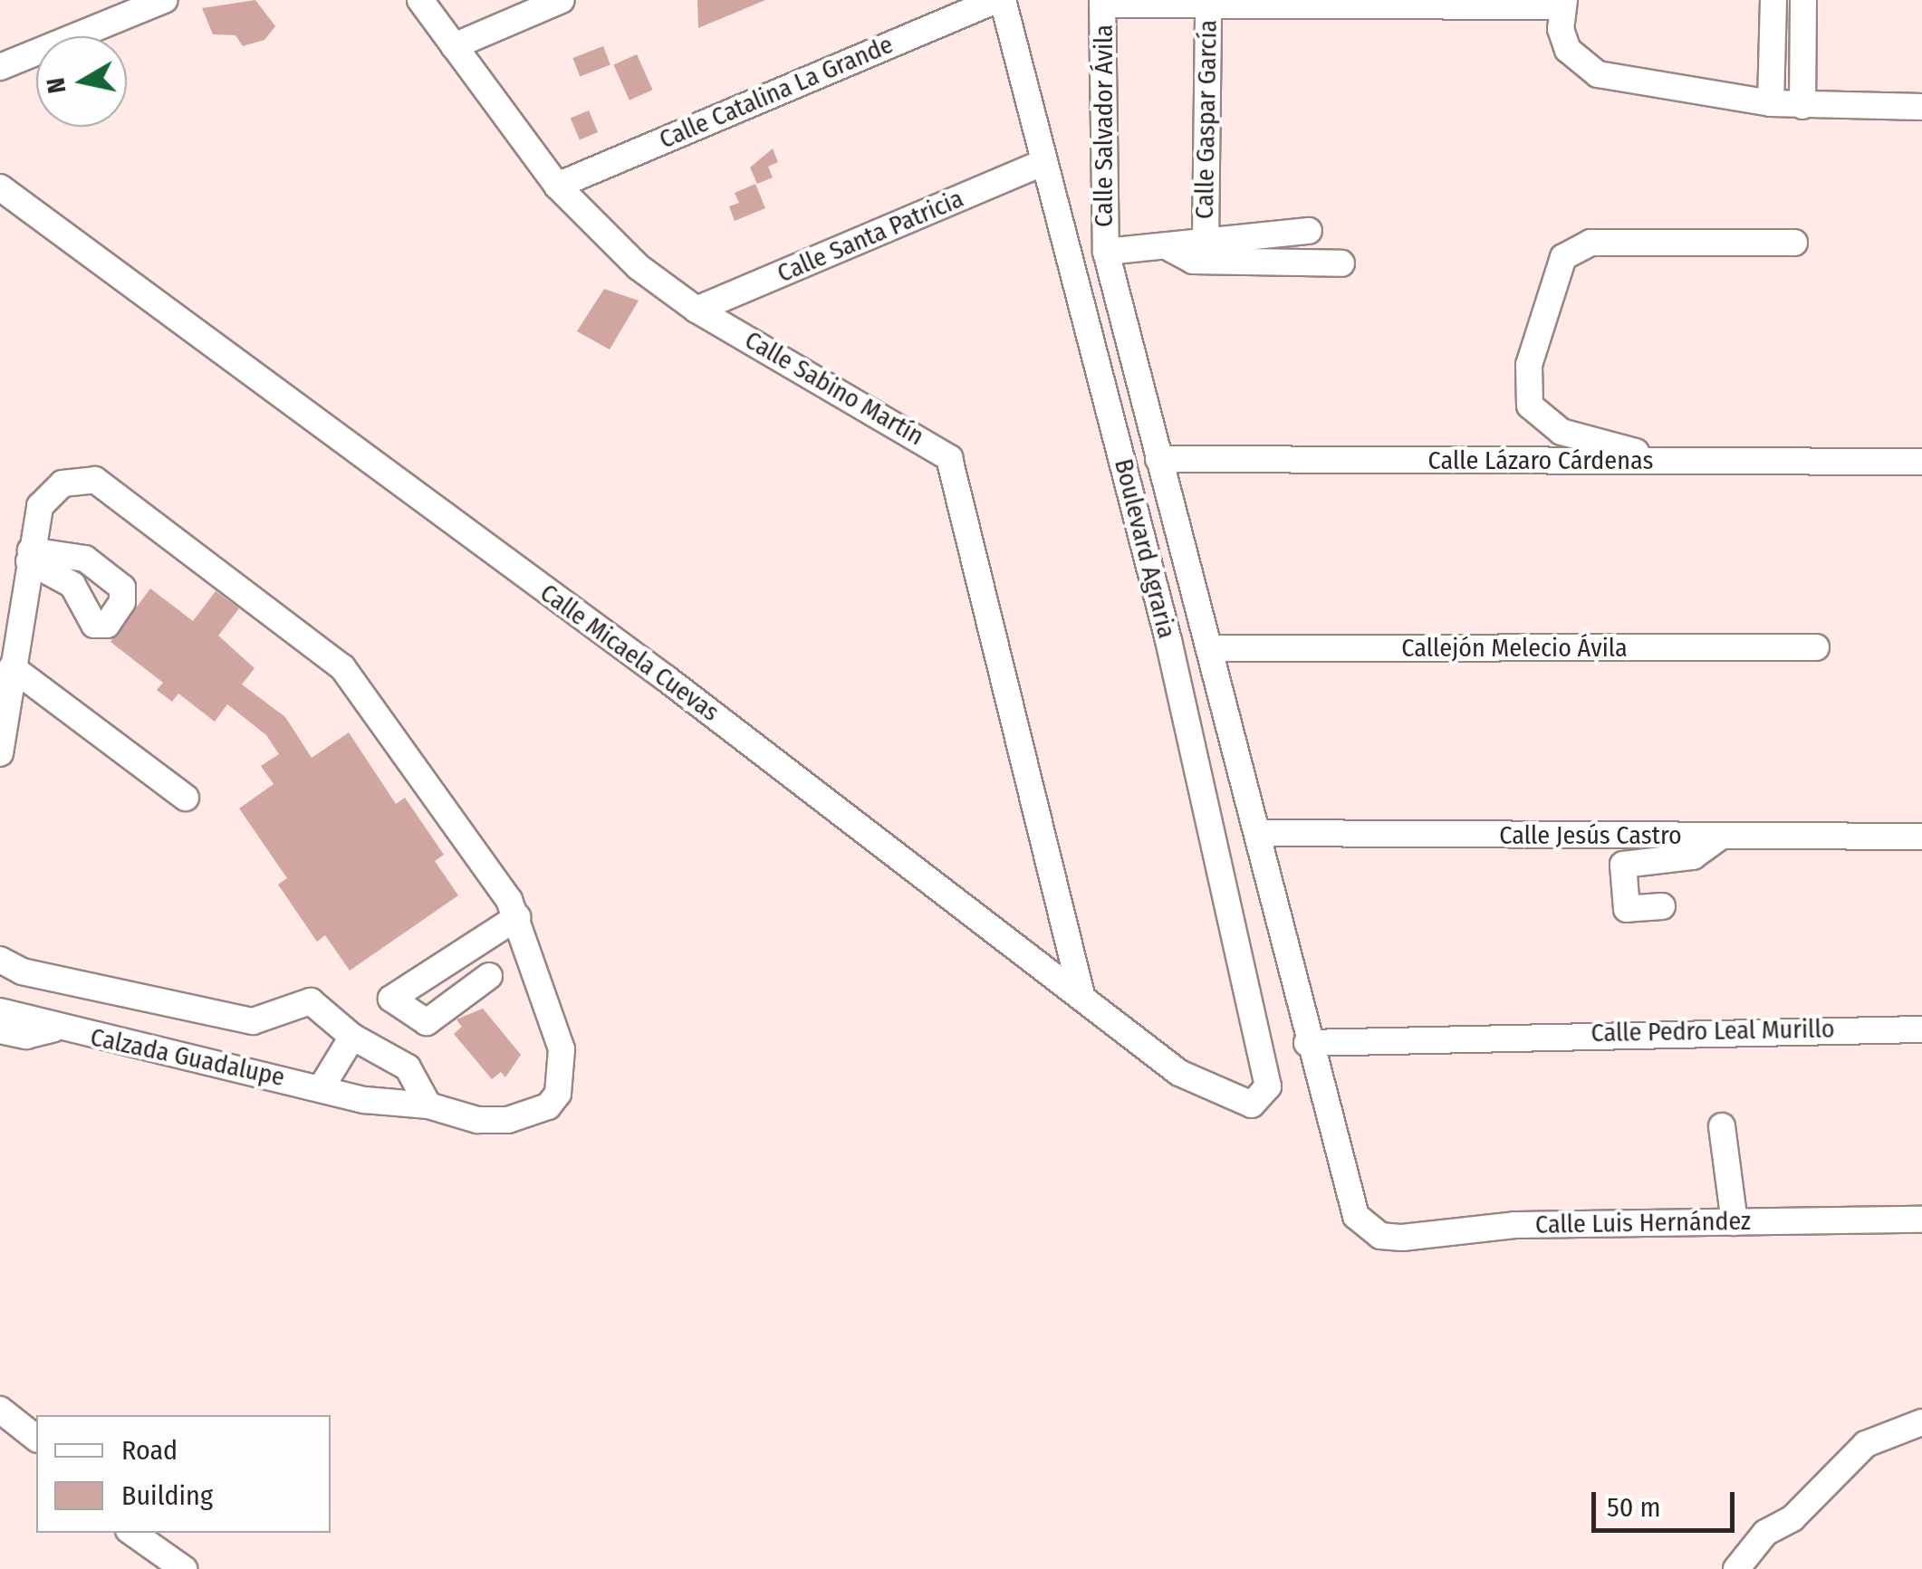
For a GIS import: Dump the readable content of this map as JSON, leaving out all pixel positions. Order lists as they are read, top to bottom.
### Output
{
  "streets": {
    "street": [
      "Calle Catalina La Grande",
      "Calle Gaspar García",
      "Calle Salvador Ávila",
      "Calle Santa Patricia",
      "Calle Sabino Martín",
      "Calle Lázaro Cárdenas",
      "Boulevard Agraria",
      "Callejón Melecio Ávila",
      "Calle Micaela Cuevas",
      "Calle Jesús Castro",
      "Calle Pedro Leal Murillo",
      "Calzada Guadalupe",
      "Calle Luis Hernández"
    ]
  },
  "crossings": [
    ["Calle Catalina La Grande", "Calle Sabino Martín"],
    ["Calle Catalina La Grande", "Boulevard Agraria"],
    ["Calle Gaspar García", "Calle Salvador Ávila"],
    ["Calle Salvador Ávila", "Calle Lázaro Cárdenas"],
    ["Calle Salvador Ávila", "Callejón Melecio Ávila"],
    ["Calle Salvador Ávila", "Calle Jesús Castro"],
    ["Calle Santa Patricia", "Calle Sabino Martín"],
    ["Calle Santa Patricia", "Boulevard Agraria"],
    ["Calle Sabino Martín", "Calle Micaela Cuevas"],
    ["Boulevard Agraria", "Calle Micaela Cuevas"],
    ["Calle Pedro Leal Murillo", "Calle Luis Hernández"]
  ],
  "legend": ["Road", "Building"],
  "scale_bar": "50 m",
  "north": "left"
}
